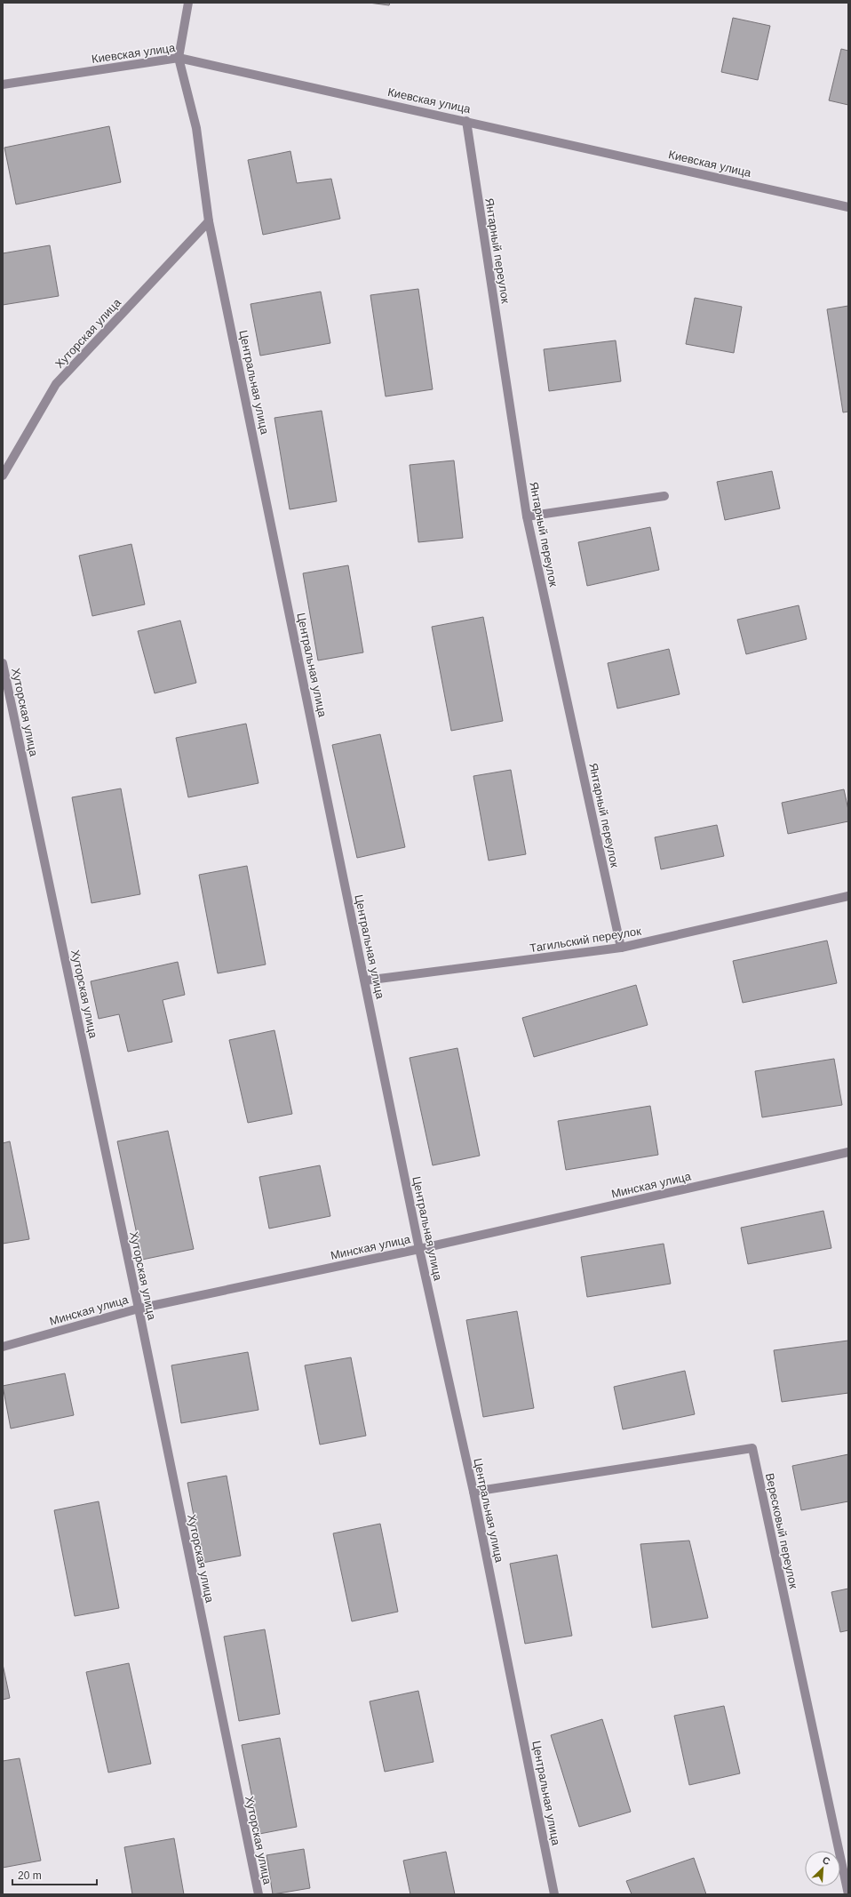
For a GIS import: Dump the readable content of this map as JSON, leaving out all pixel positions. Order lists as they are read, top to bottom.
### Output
{
  "streets": {
    "street": [
      "Киевская улица",
      "Янтарный переулок",
      "Хуторская улица",
      "Центральная улица",
      "Тагильский переулок",
      "Минская улица",
      "Вересковый переулок"
    ]
  },
  "crossings": [
    ["Киевская улица", "Янтарный переулок"],
    ["Киевская улица", "Центральная улица"],
    ["Янтарный переулок", "Тагильский переулок"],
    ["Хуторская улица", "Центральная улица"],
    ["Хуторская улица", "Минская улица"],
    ["Центральная улица", "Тагильский переулок"],
    ["Центральная улица", "Минская улица"],
    ["Центральная улица", "Вересковый переулок"]
  ],
  "scale_bar": "20 m",
  "north": "top right"
}
